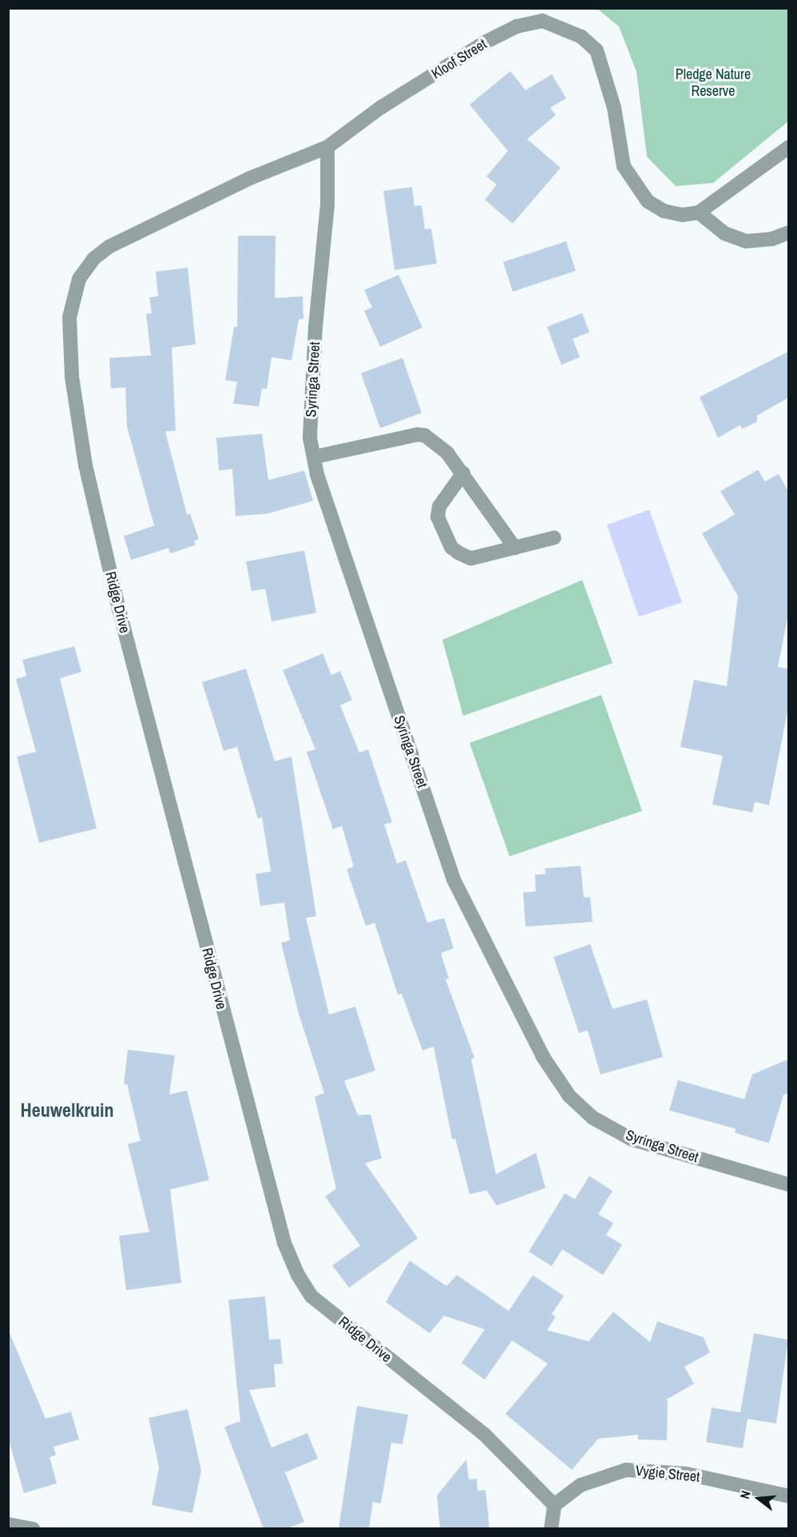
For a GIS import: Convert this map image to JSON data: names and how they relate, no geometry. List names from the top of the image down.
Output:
{
  "streets": {
    "street": [
      "Kloof Street",
      "Syringa Street",
      "Ridge Drive",
      "Vygie Street"
    ]
  },
  "crossings": [
    ["Kloof Street", "Syringa Street"],
    ["Kloof Street", "Ridge Drive"],
    ["Ridge Drive", "Vygie Street"]
  ],
  "districts": ["Heuwelkruin"],
  "parks": ["Pledge Nature Reserve"],
  "north": "left"
}
